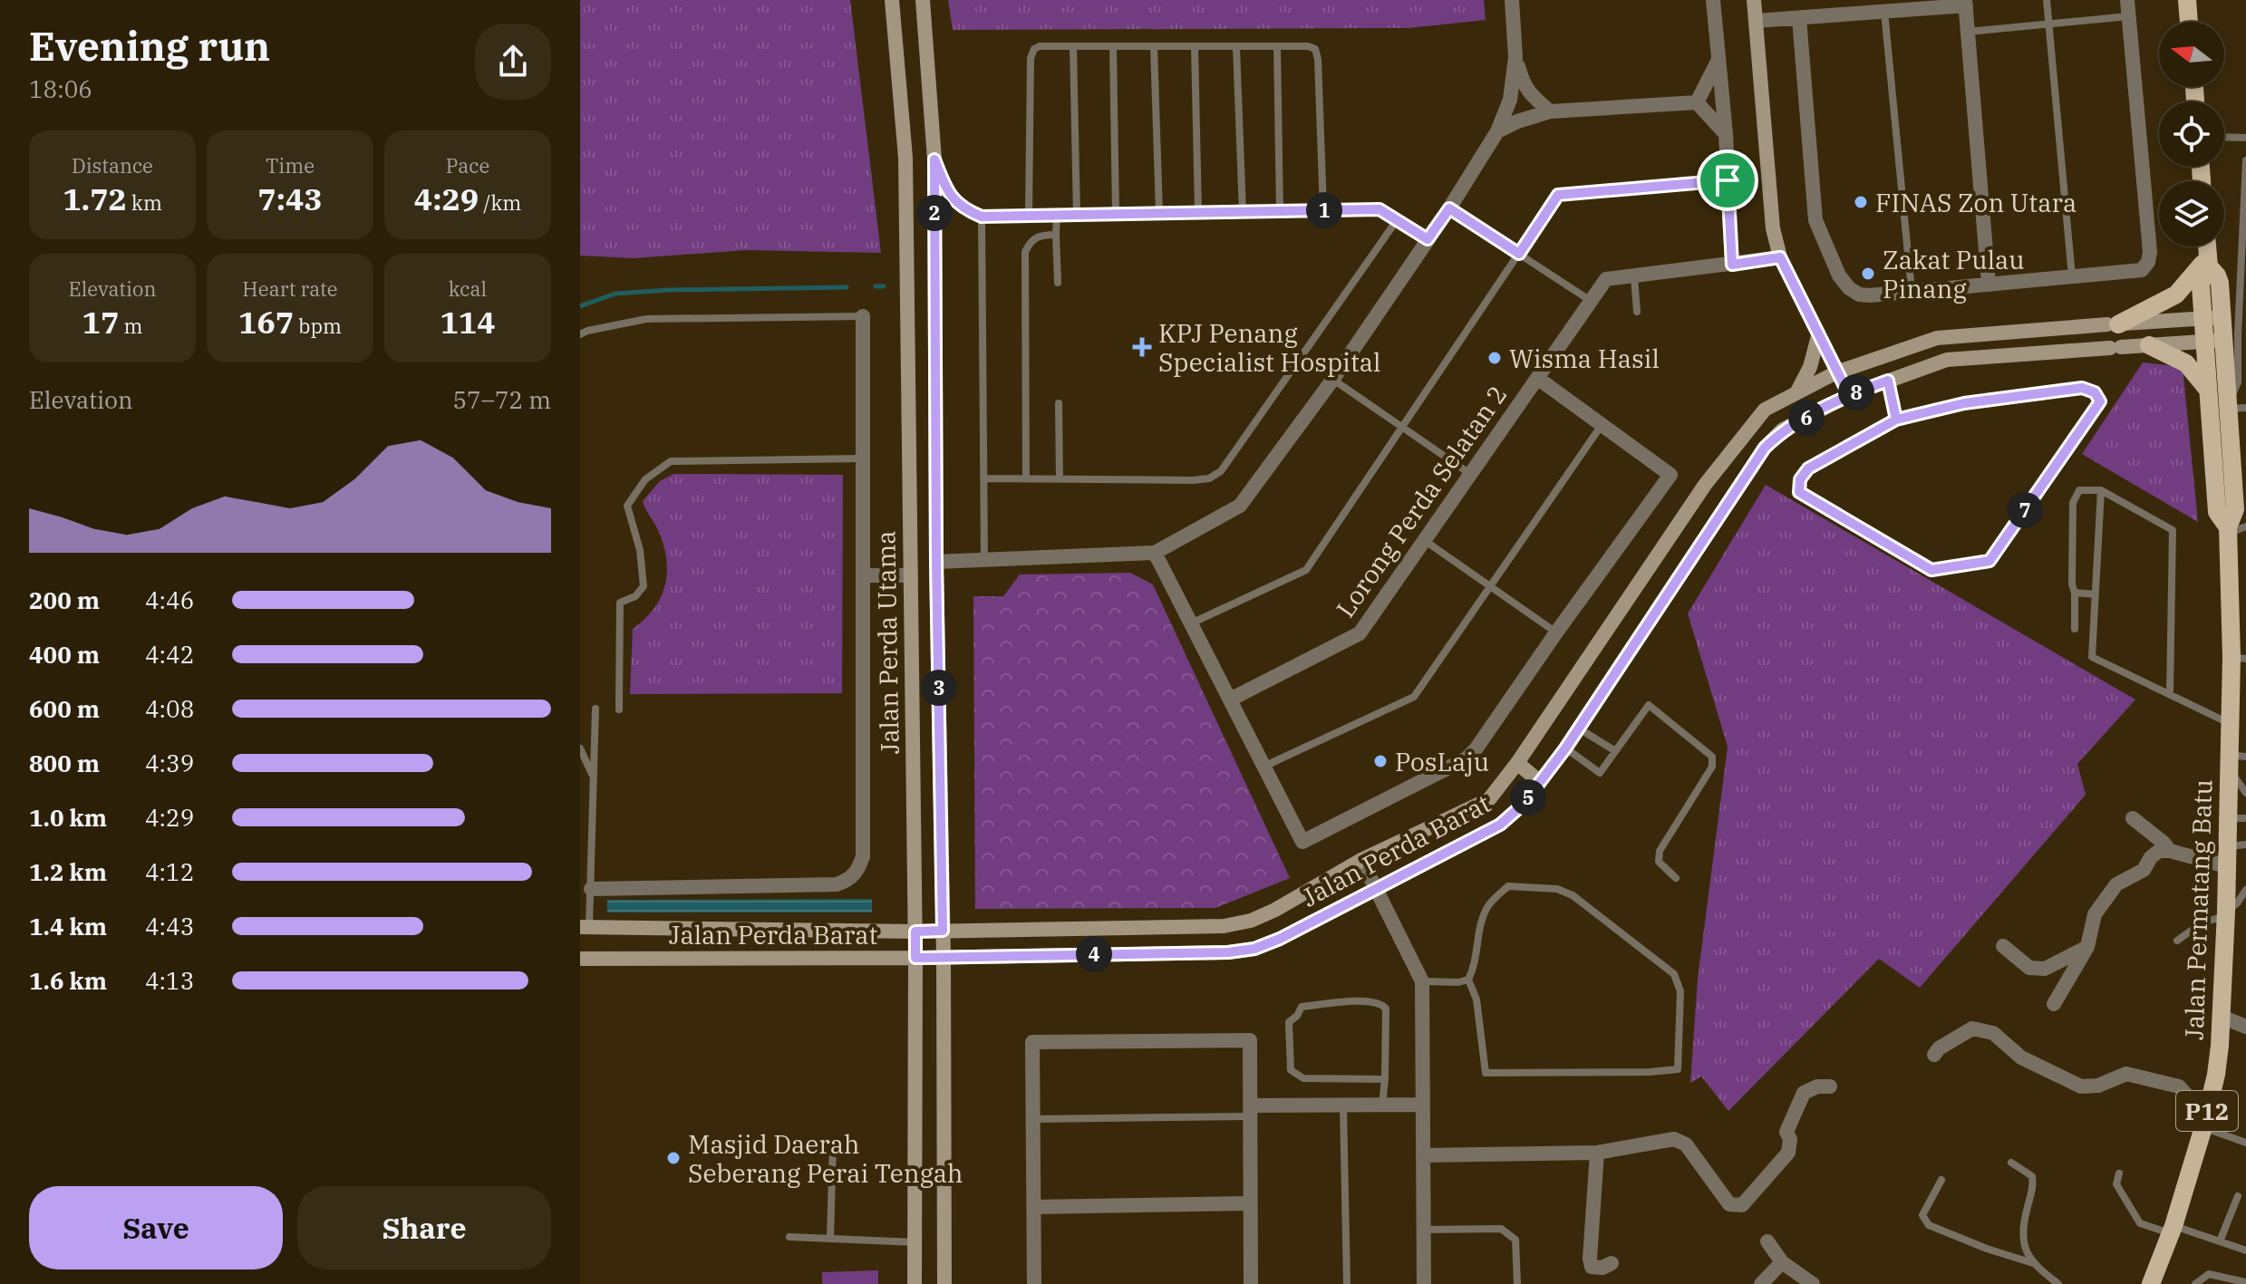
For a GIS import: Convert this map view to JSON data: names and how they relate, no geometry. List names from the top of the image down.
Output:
{
  "streets": {
    "main road": ["Jalan Permatang Batu", "P12"],
    "street": ["Lorong Perda Selatan 2", "Jalan Perda Utama", "Jalan Perda Barat"]
  },
  "crossings": [
    ["Jalan Perda Utama", "Jalan Perda Barat"],
    ["Jalan Perda Barat", "Jalan Permatang Batu"]
  ],
  "places": {
    "other": [
      "FINAS Zon Utara",
      "Zakat Pulau Pinang",
      "Wisma Hasil",
      "PosLaju",
      "Masjid Daerah Seberang Perai Tengah"
    ],
    "health": ["KPJ Penang Specialist Hospital"]
  },
  "north": "left",
  "page": {
    "heading": ["Evening run", "18:06"],
    "stats": [
      ["Distance", "1.72 km"],
      ["Time", "7:43"],
      ["Pace", "4:29 /km"],
      ["Elevation", "17 m"],
      ["Heart rate", "167 bpm"],
      ["kcal", "114"]
    ],
    "pins": [
      "1",
      "2",
      "8",
      "6",
      "7",
      "3",
      "5",
      "4"
    ],
    "chart": ["Elevation", "57–72 m"],
    "list": [
      {
        "name": "200 m",
        "note": "4:46"
      },
      {
        "name": "400 m",
        "note": "4:42"
      },
      {
        "name": "600 m",
        "note": "4:08"
      },
      {
        "name": "800 m",
        "note": "4:39"
      },
      {
        "name": "1.0 km",
        "note": "4:29"
      },
      {
        "name": "1.2 km",
        "note": "4:12"
      },
      {
        "name": "1.4 km",
        "note": "4:43"
      },
      {
        "name": "1.6 km",
        "note": "4:13"
      }
    ],
    "buttons": ["Save", "Share"]
  }
}
